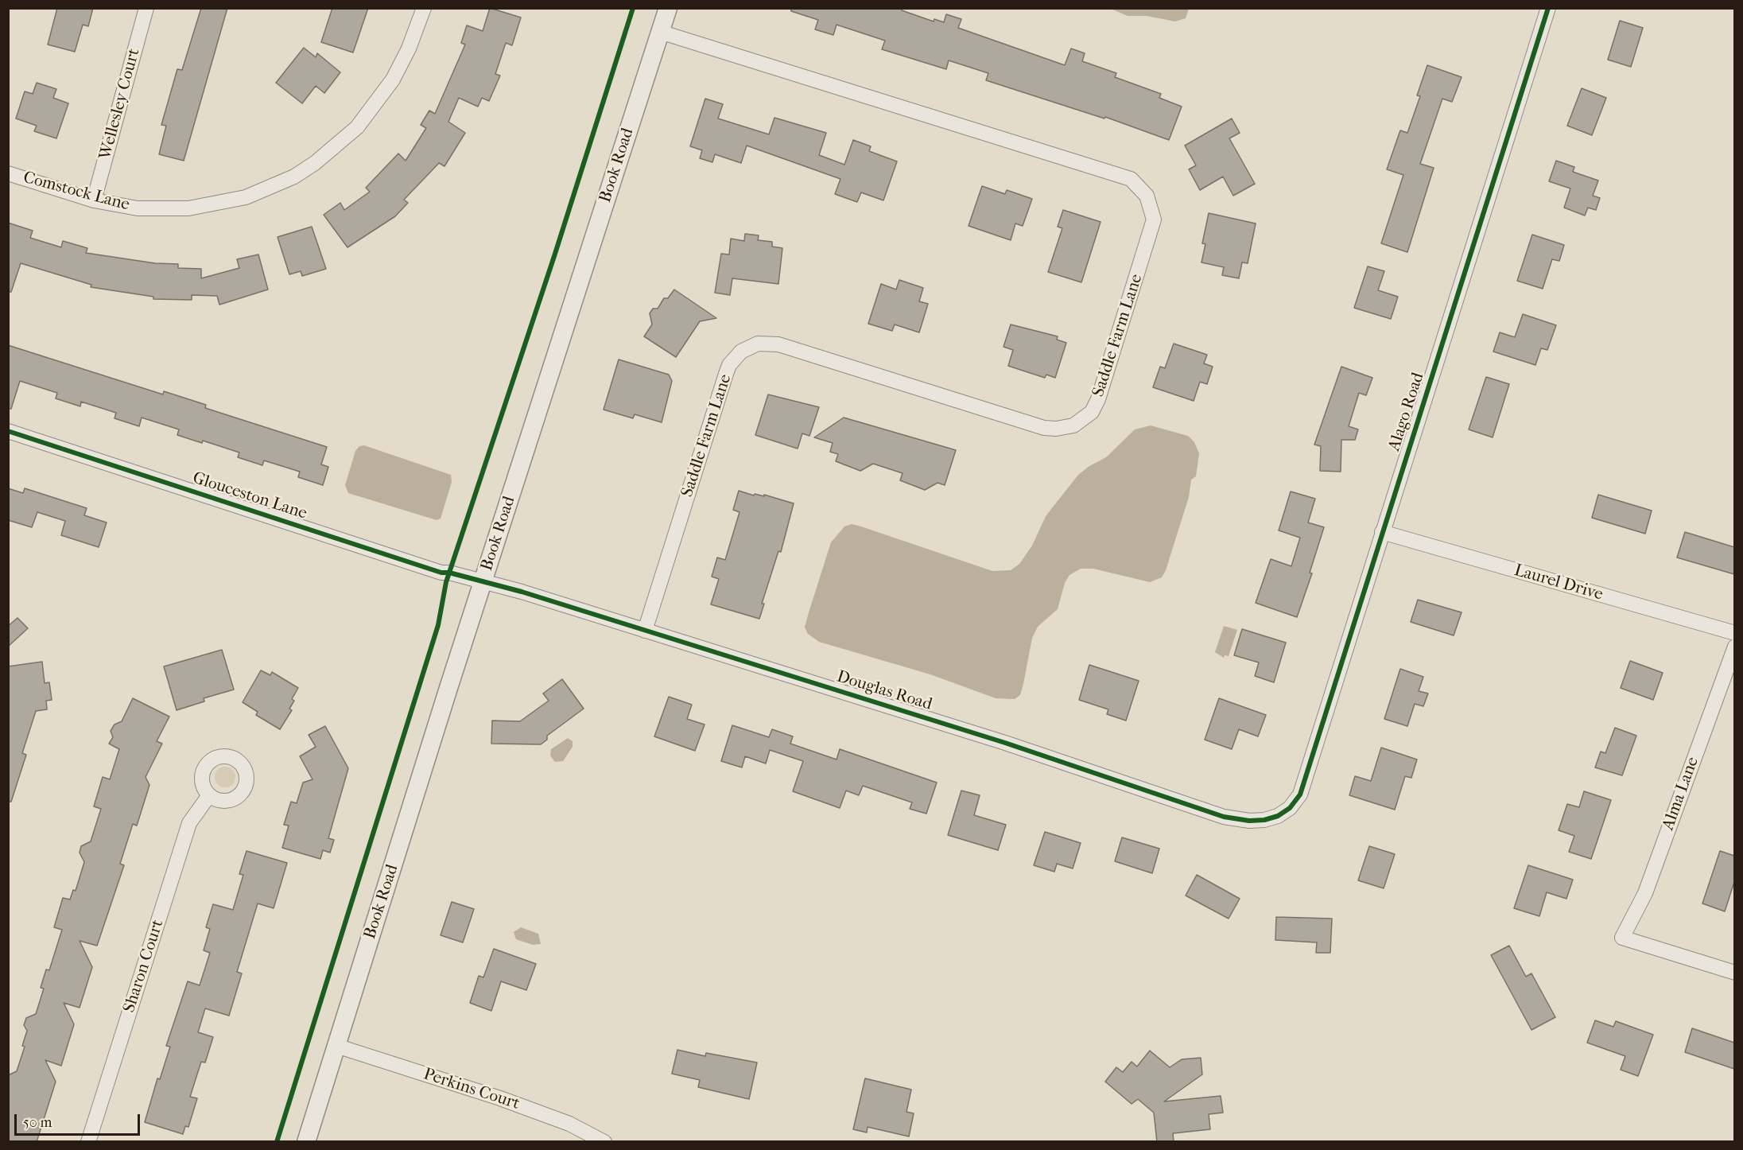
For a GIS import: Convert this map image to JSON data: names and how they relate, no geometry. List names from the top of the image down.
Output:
{
  "streets": {
    "street": [
      "Wellesley Court",
      "Book Road",
      "Comstock Lane",
      "Saddle Farm Lane",
      "Alago Road",
      "Glouceston Lane",
      "Laurel Drive",
      "Douglas Road",
      "Alma Lane",
      "Sharon Court",
      "Perkins Court"
    ]
  },
  "crossings": [
    ["Wellesley Court", "Comstock Lane"],
    ["Book Road", "Saddle Farm Lane"],
    ["Book Road", "Glouceston Lane"],
    ["Book Road", "Douglas Road"],
    ["Book Road", "Perkins Court"],
    ["Saddle Farm Lane", "Douglas Road"],
    ["Alago Road", "Laurel Drive"],
    ["Alago Road", "Douglas Road"],
    ["Glouceston Lane", "Douglas Road"]
  ],
  "scale_bar": "50 m"
}
